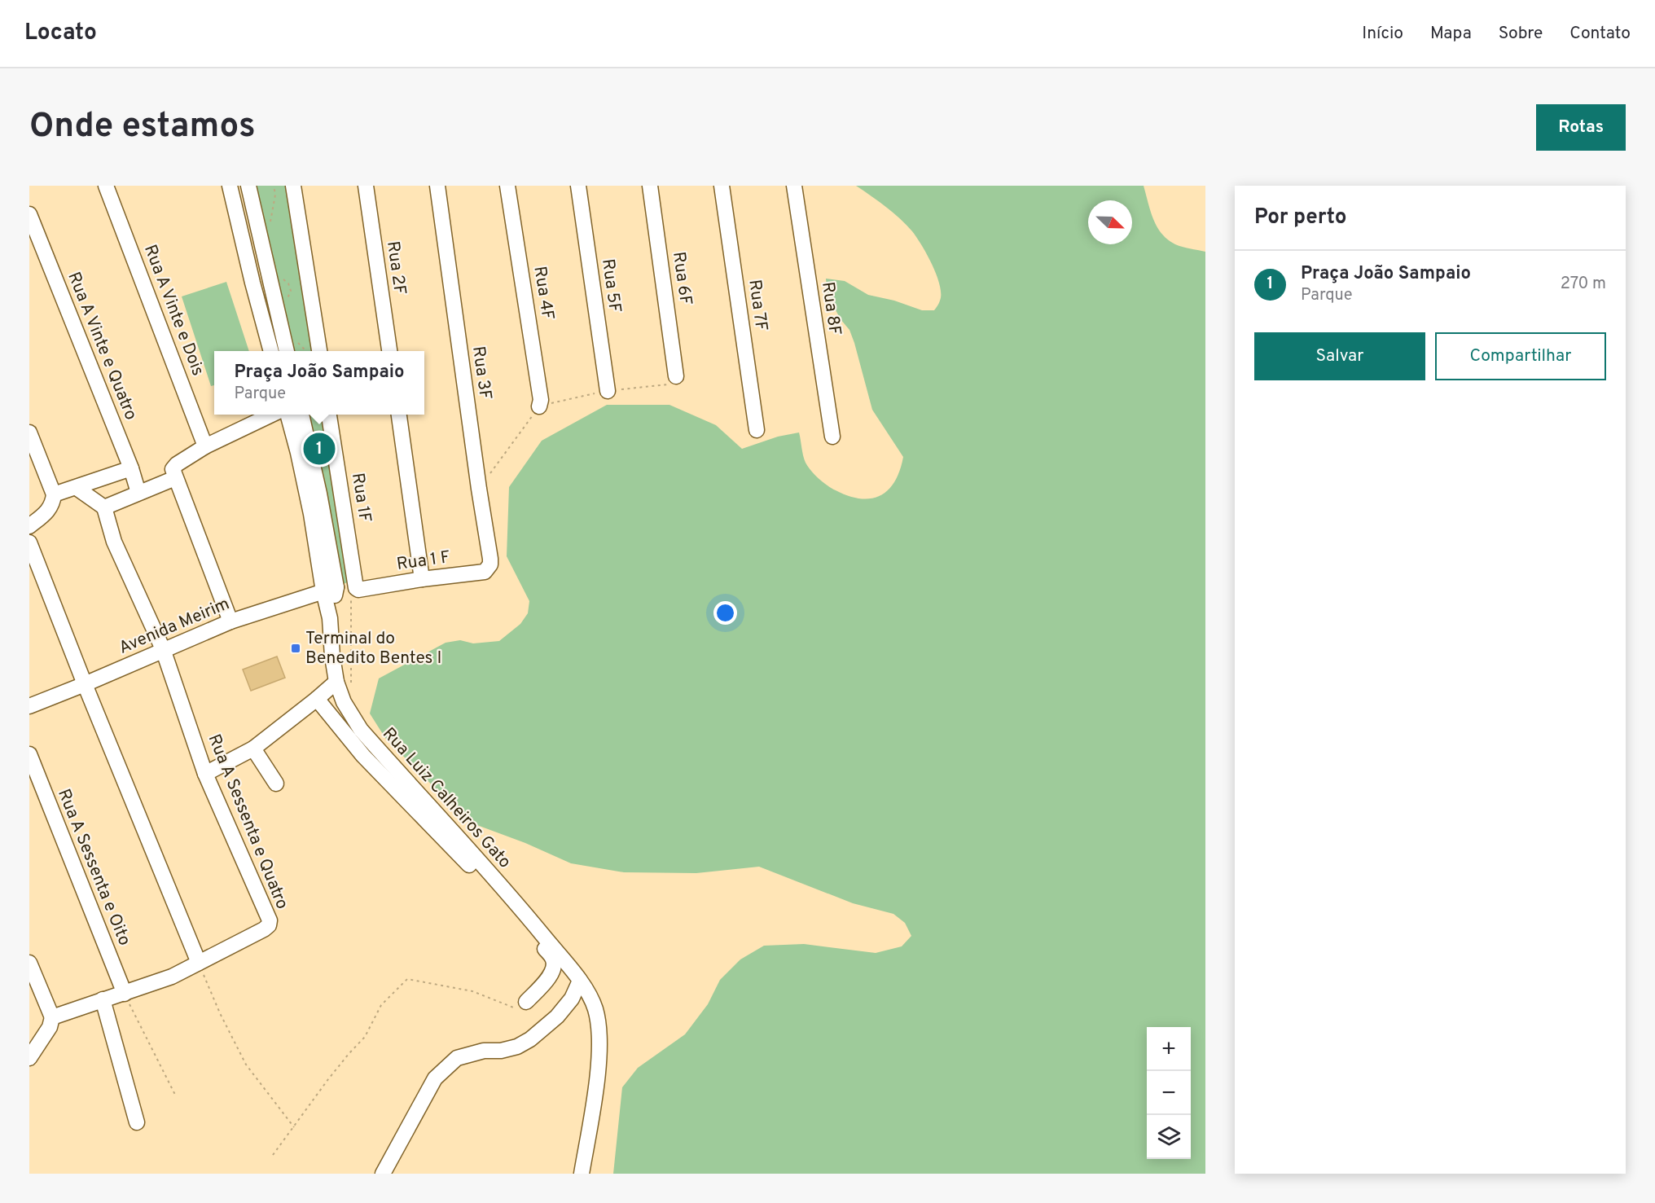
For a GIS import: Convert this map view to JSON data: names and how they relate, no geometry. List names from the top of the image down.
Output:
{
  "streets": {
    "street": [
      "Rua 2F",
      "Rua 6F",
      "Rua 5F",
      "Rua 4F",
      "Rua 7F",
      "Rua 8F",
      "Rua A Vinte e Dois",
      "Rua A Vinte e Quatro",
      "Rua 3F",
      "Rua 1F",
      "Rua 1 F",
      "Avenida Meirim",
      "Rua Luiz Calheiros Gato",
      "Rua A Sessenta e Quatro",
      "Rua A Sessenta e Oito"
    ]
  },
  "crossings": [
    ["Rua 3F", "Rua 1 F"],
    ["Rua 1F", "Rua 1 F"],
    ["Avenida Meirim", "Rua Luiz Calheiros Gato"],
    ["Avenida Meirim", "Rua A Sessenta e Quatro"]
  ],
  "places": {
    "transit": ["Terminal do Benedito Bentes I"]
  },
  "north": "bottom right",
  "page": {
    "header": "Locato",
    "nav": [
      "Início",
      "Mapa",
      "Sobre",
      "Contato"
    ],
    "buttons": [
      "Rotas",
      ["Salvar", "Compartilhar"]
    ],
    "title": "Onde estamos",
    "heading": "Por perto",
    "list": [
      {
        "mark": "1",
        "name": "Praça João Sampaio",
        "note": "Parque",
        "value": "270 m"
      }
    ],
    "popup": ["Praça João Sampaio", "Parque"],
    "pins": "1",
    "map_buttons": ["+", "−"]
  }
}
